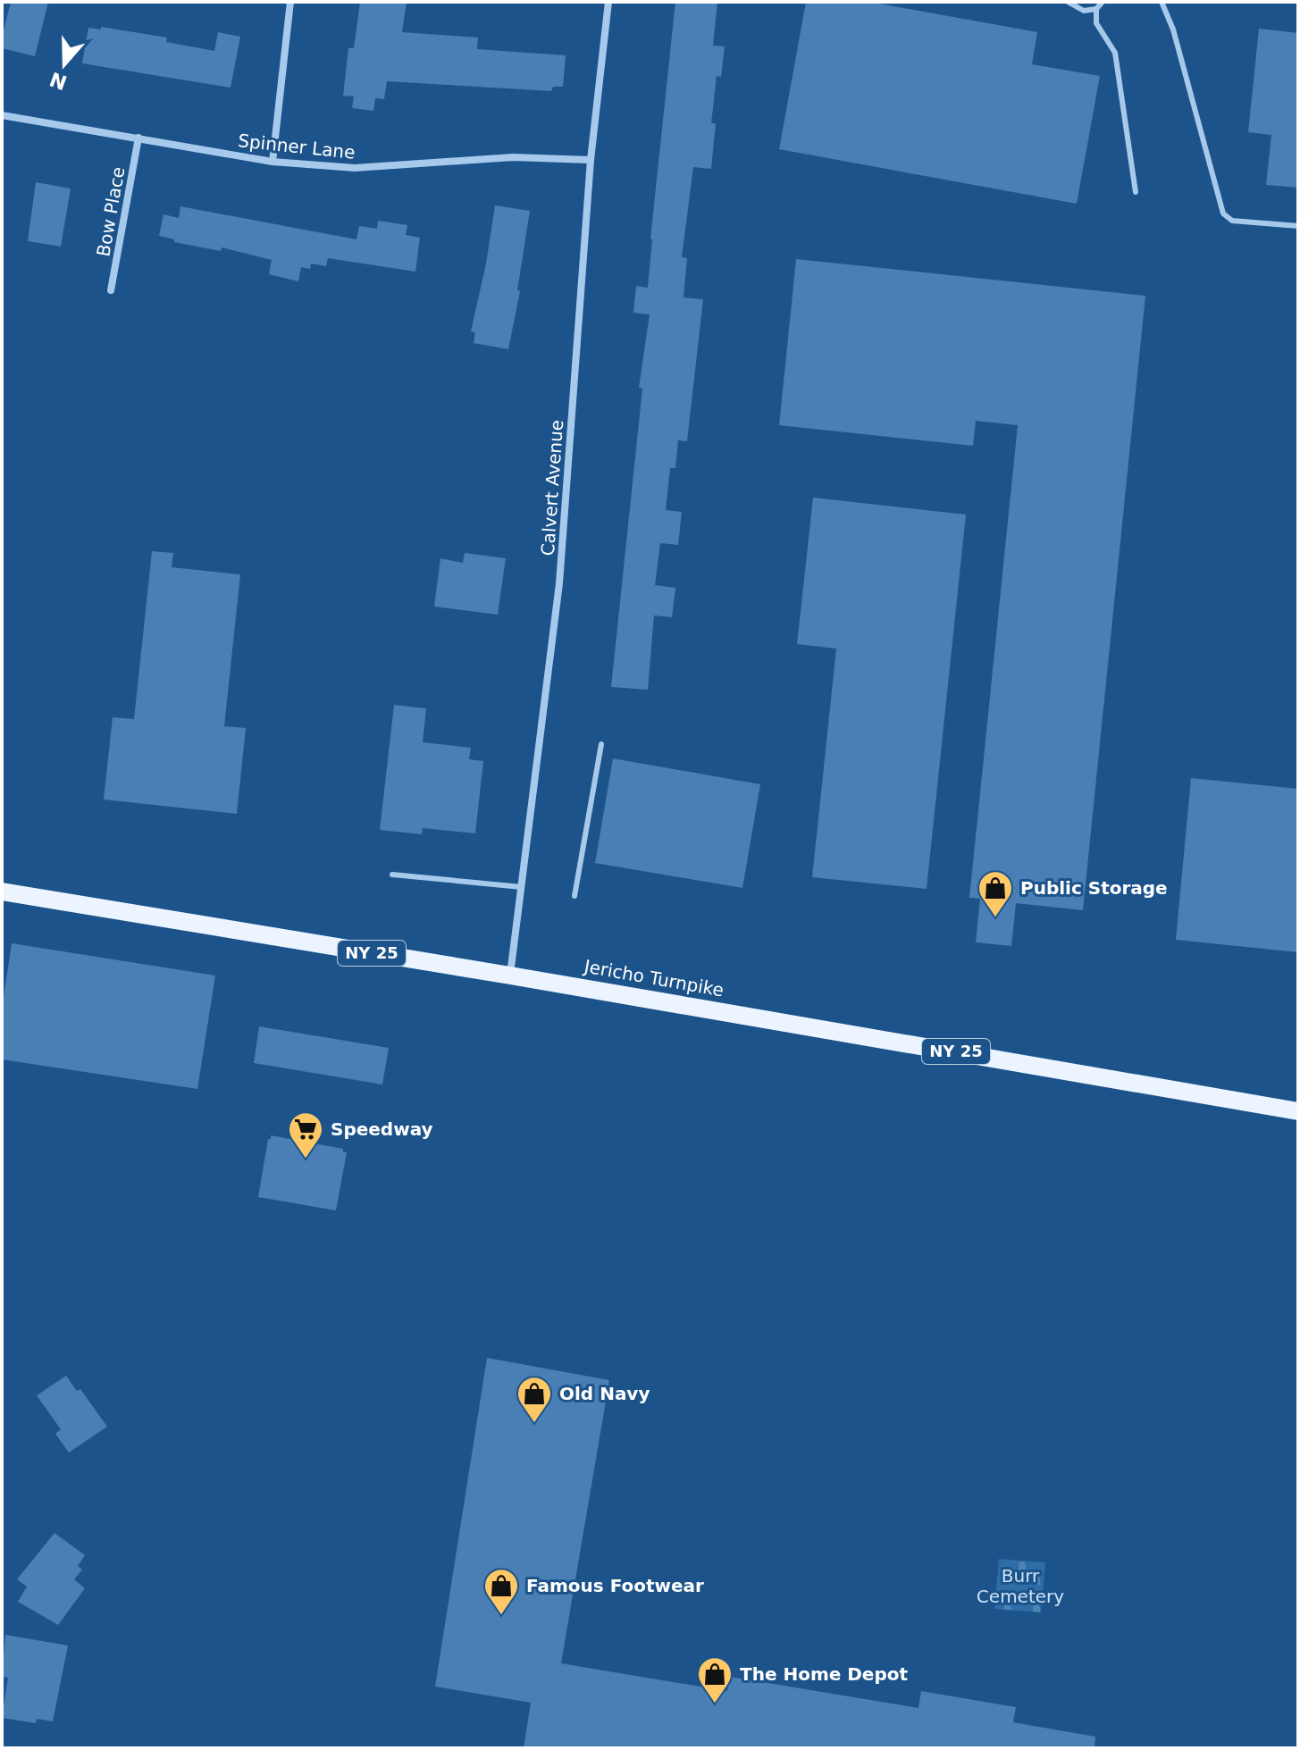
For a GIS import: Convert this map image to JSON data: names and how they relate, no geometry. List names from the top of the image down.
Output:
{
  "streets": {
    "main road": ["NY 25", "Jericho Turnpike"],
    "street": ["Spinner Lane", "Bow Place", "Calvert Avenue"]
  },
  "crossings": [
    ["Spinner Lane", "Bow Place"],
    ["Spinner Lane", "Calvert Avenue"],
    ["Calvert Avenue", "Jericho Turnpike"]
  ],
  "parks": ["Burr Cemetery"],
  "places": {
    "shop": [
      "Public Storage",
      "Old Navy",
      "Famous Footwear",
      "The Home Depot"
    ],
    "supermarket": ["Speedway"]
  },
  "north": "bottom"
}
